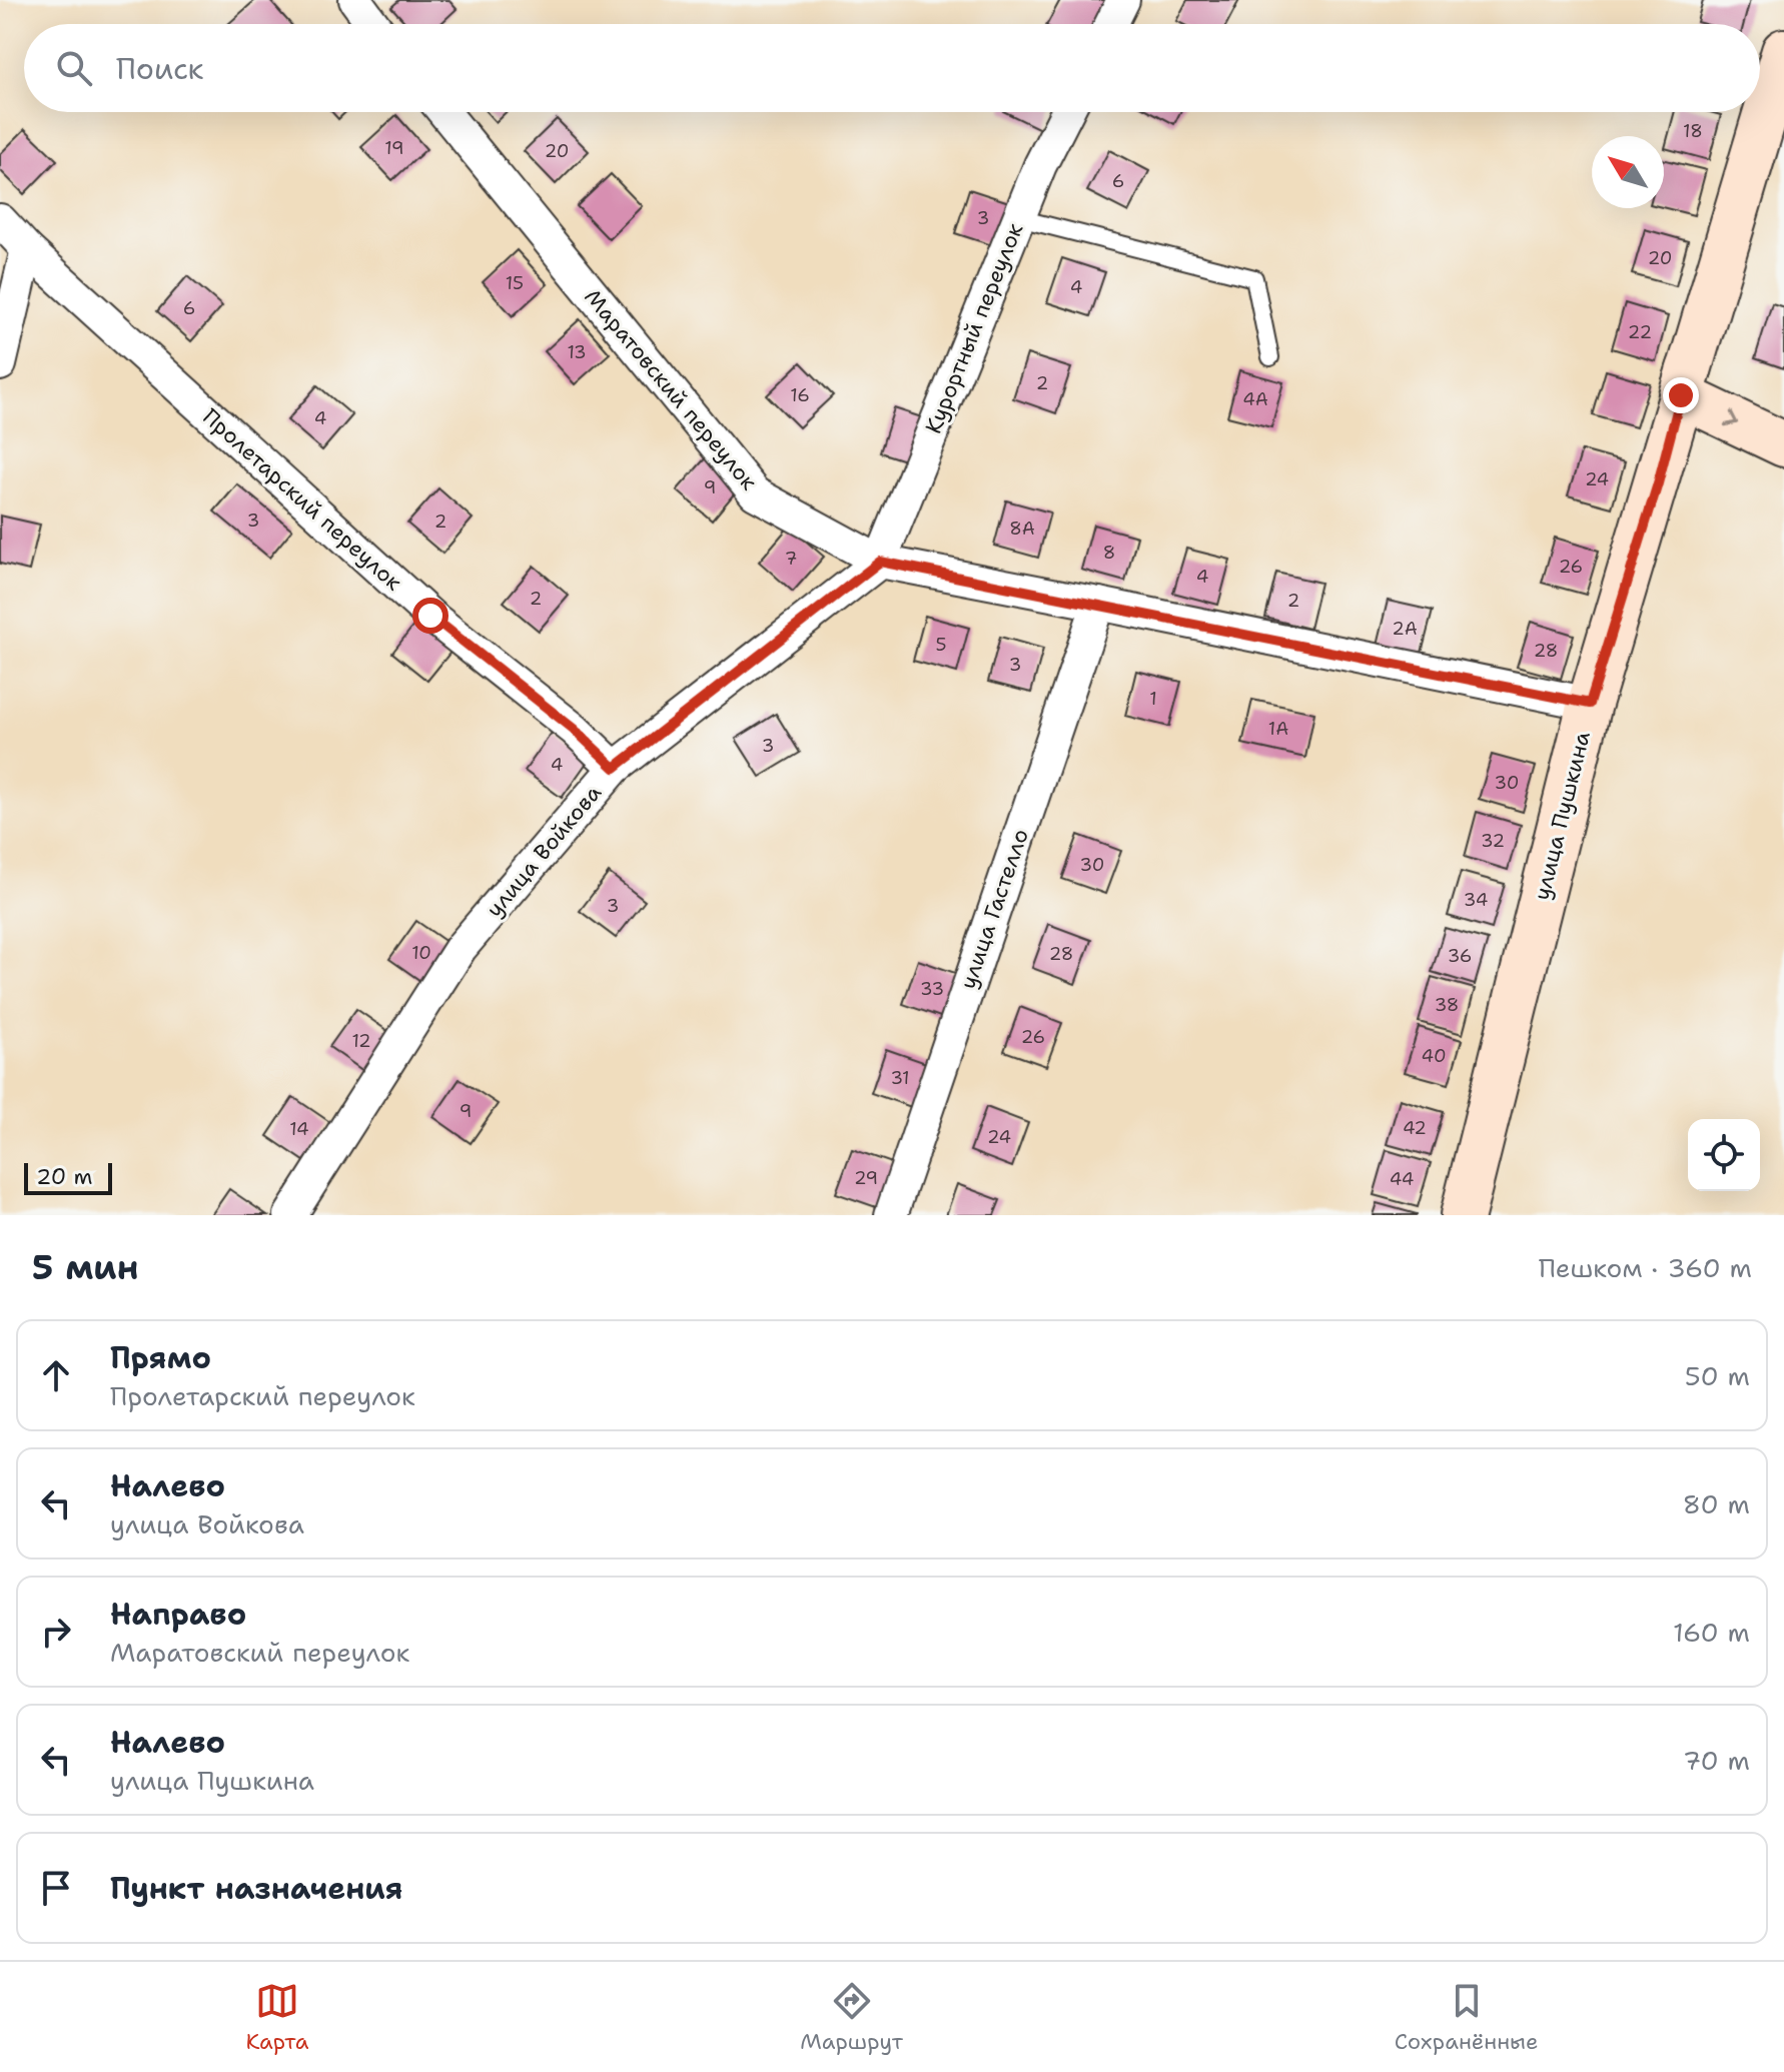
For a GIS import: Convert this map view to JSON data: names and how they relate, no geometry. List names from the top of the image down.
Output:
{
  "streets": {
    "street": [
      "Курортный переулок",
      "Маратовский переулок",
      "Пролетарский переулок",
      "улица Пушкина",
      "улица Войкова",
      "улица Гастелло"
    ]
  },
  "crossings": [
    ["Курортный переулок", "Маратовский переулок"],
    ["Курортный переулок", "улица Войкова"],
    ["Маратовский переулок", "улица Пушкина"],
    ["Маратовский переулок", "улица Войкова"],
    ["Маратовский переулок", "улица Гастелло"],
    ["Пролетарский переулок", "улица Войкова"]
  ],
  "house_numbers": [
    "18",
    "19",
    "20",
    "6",
    "3",
    "20",
    "15",
    "4",
    "6",
    "22",
    "13",
    "2",
    "16",
    "4А",
    "4",
    "24",
    "9",
    "3",
    "2",
    "8А",
    "8",
    "7",
    "26",
    "4",
    "2",
    "2",
    "2А",
    "5",
    "28",
    "3",
    "1",
    "1А",
    "3",
    "4",
    "30",
    "32",
    "30",
    "34",
    "3",
    "10",
    "28",
    "36",
    "33",
    "38",
    "26",
    "12",
    "40",
    "31",
    "9",
    "42",
    "14",
    "24",
    "29",
    "44"
  ],
  "scale_bar": "20 m",
  "north": "top left",
  "page": {
    "search": "Поиск",
    "scale": "20 m",
    "heading": ["5 мин", "Пешком · 360 m"],
    "list": [
      ["Прямо", "Пролетарский переулок", "50 m"],
      ["Налево", "улица Войкова", "80 m"],
      ["Направо", "Маратовский переулок", "160 m"],
      ["Налево", "улица Пушкина", "70 m"],
      "Пункт назначения"
    ],
    "nav": ["Карта", "Маршрут", "Сохранённые"]
  }
}
